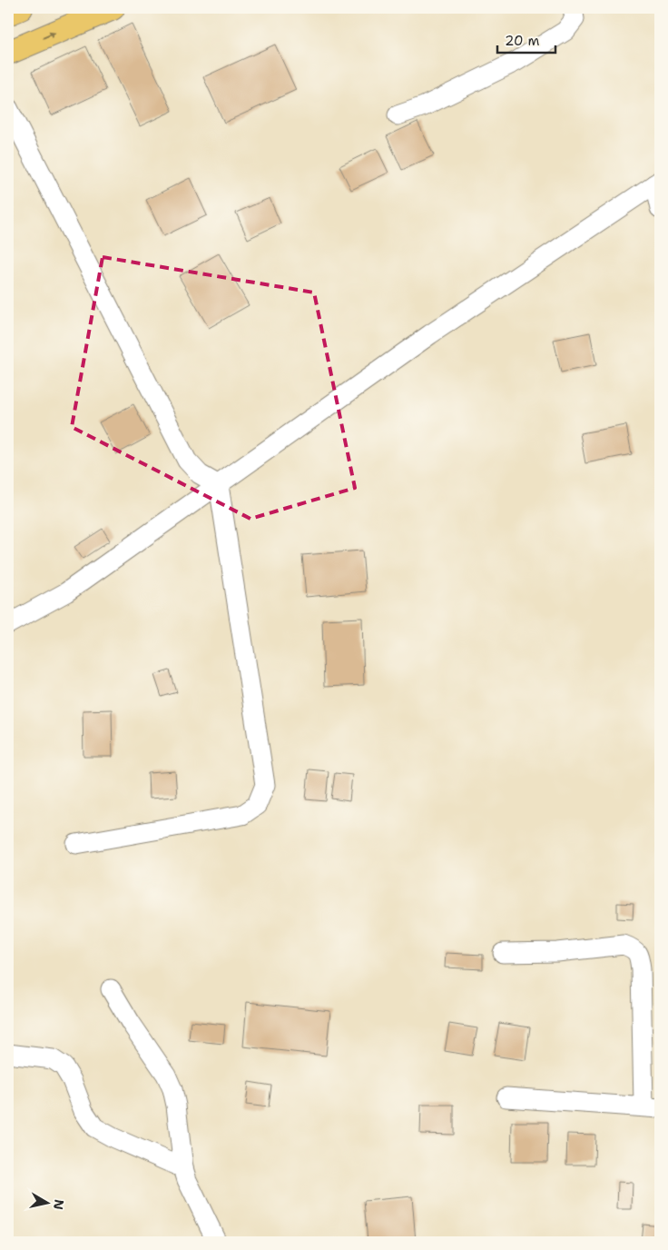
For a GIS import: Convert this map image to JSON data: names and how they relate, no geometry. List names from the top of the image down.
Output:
{
  "scale_bar": "20 m",
  "north": "right"
}
